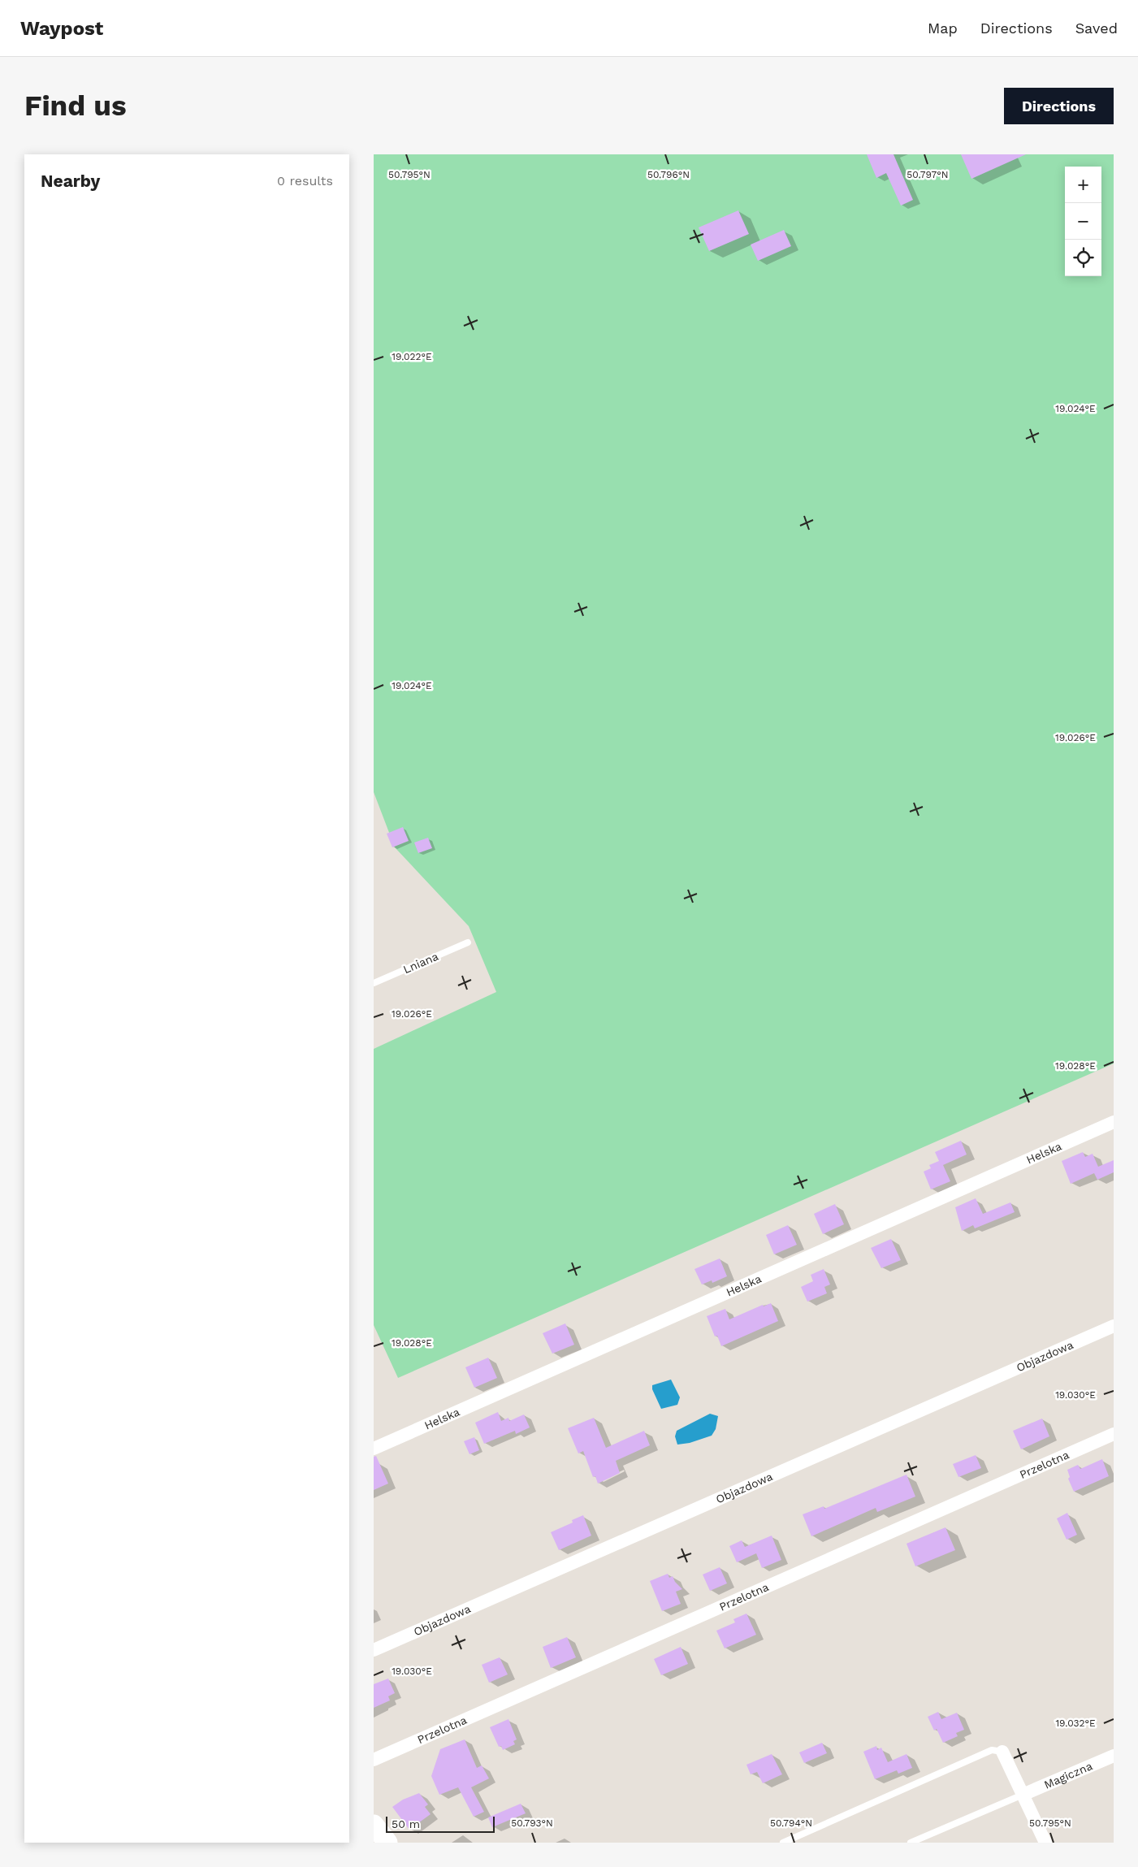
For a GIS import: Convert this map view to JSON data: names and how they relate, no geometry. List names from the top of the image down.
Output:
{
  "streets": {
    "street": [
      "Helska",
      "Objazdowa",
      "Przelotna",
      "Magiczna"
    ],
    "lane": ["Lniana"]
  },
  "scale_bar": "50 m",
  "page": {
    "header": "Waypost",
    "nav": ["Map", "Directions", "Saved"],
    "buttons": "Directions",
    "title": "Find us",
    "heading": ["Nearby", "0 results"],
    "map_buttons": ["+", "−"],
    "scale": "50 m"
  },
  "coordinates": [
    "50.795°N",
    "50.796°N",
    "50.797°N",
    "19.022°E",
    "19.024°E",
    "19.026°E",
    "19.028°E",
    "19.030°E",
    "19.032°E",
    "50.793°N",
    "50.794°N"
  ]
}
